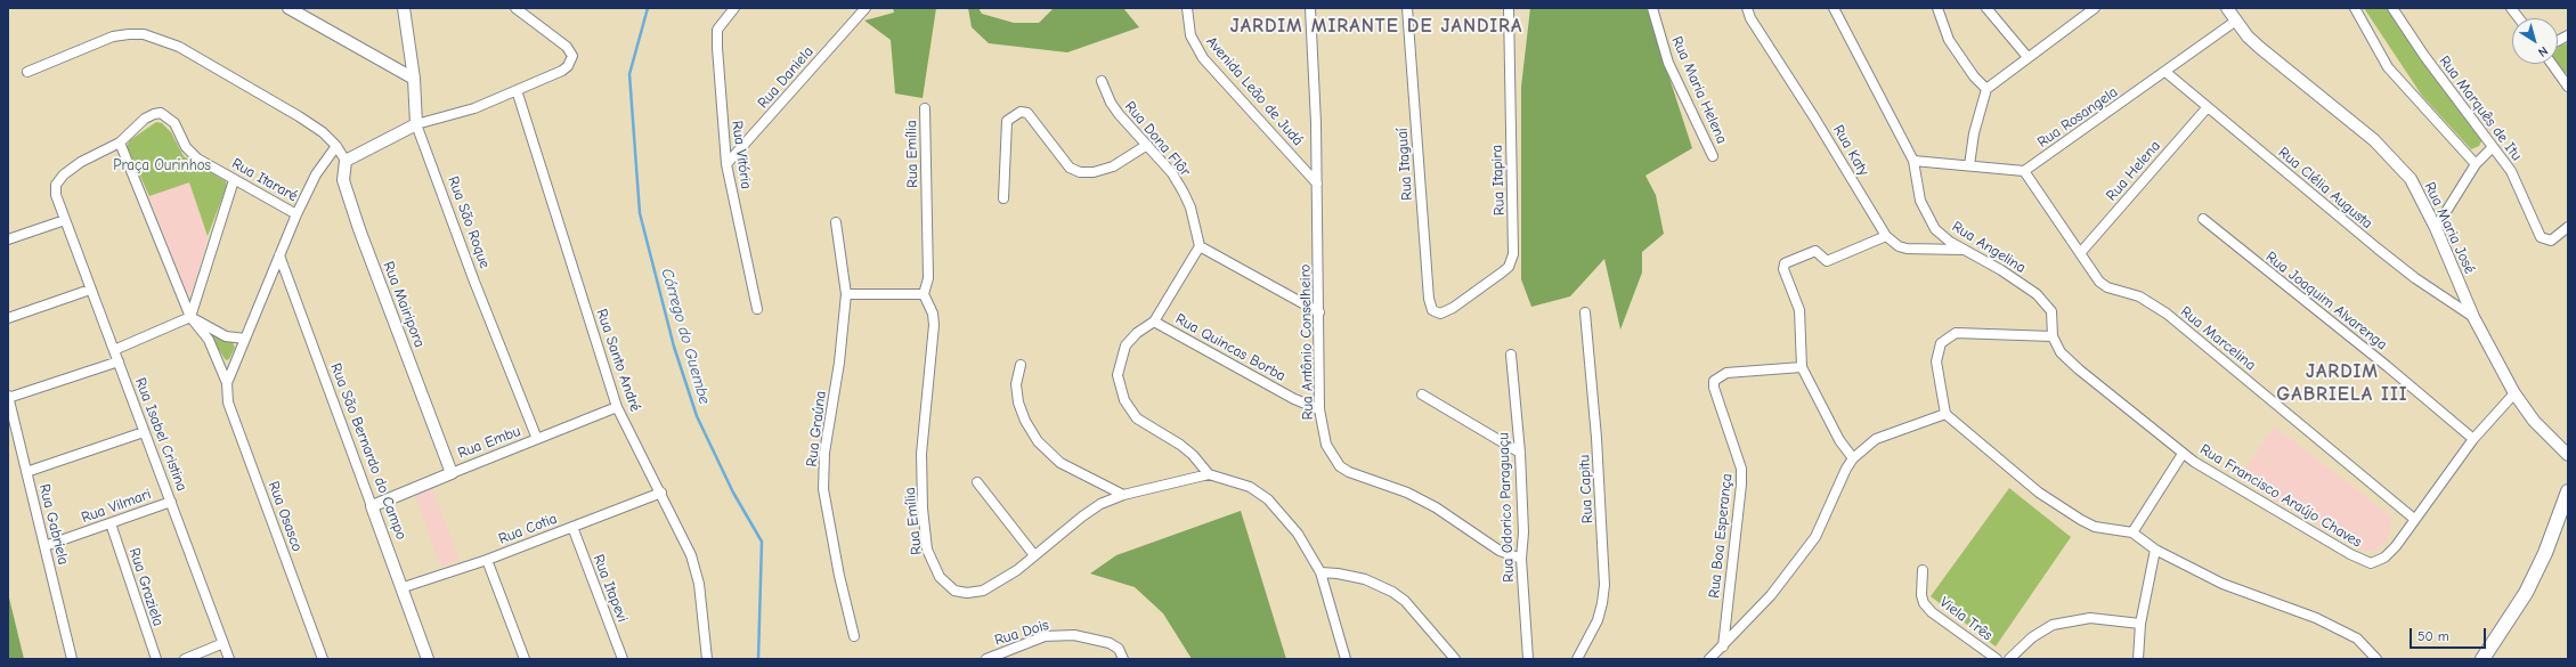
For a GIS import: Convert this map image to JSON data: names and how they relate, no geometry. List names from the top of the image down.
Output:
{
  "streets": {
    "street": [
      "Rua Daniela",
      "Rua Maria Helena",
      "Avenida Leão de Judá",
      "Rua Marquês de Itu",
      "Rua Rosangela",
      "Rua Dona Flôr",
      "Rua Katy",
      "Rua Emília",
      "Rua Vitória",
      "Rua Itaguaí",
      "Rua Helena",
      "Rua Itararé",
      "Rua Itapira",
      "Rua Clélia Augusta",
      "Rua São Roque",
      "Rua Maria José",
      "Rua Angelina",
      "Rua Joaquim Alvarenga",
      "Rua Mairipora",
      "Rua Marcelina",
      "Rua Antônio Conselheiro",
      "Rua Quincas Borba",
      "Rua Santo André",
      "Rua Graúna",
      "Rua Isabel Cristina",
      "Rua Embu",
      "Rua São Bernardo do Campo",
      "Rua Capitu",
      "Rua Francisco Araújo Chaves",
      "Rua Vilmari",
      "Rua Odorico Paraguaçu",
      "Rua Osasco",
      "Rua Gabriela",
      "Rua Cotia",
      "Rua Boa Esperança",
      "Rua Graziela",
      "Rua Itapevi",
      "Viela Três",
      "Rua Dois"
    ]
  },
  "crossings": [
    ["Rua Daniela", "Rua Vitória"],
    ["Avenida Leão de Judá", "Rua Antônio Conselheiro"],
    ["Rua Rosangela", "Rua Clélia Augusta"],
    ["Rua Rosangela", "Rua Maria José"],
    ["Rua Rosangela", "Rua Marcelina"],
    ["Rua Katy", "Rua Angelina"],
    ["Rua Itaguaí", "Rua Itapira"],
    ["Rua Helena", "Rua Clélia Augusta"],
    ["Rua Helena", "Rua Marcelina"],
    ["Rua Itararé", "Rua Isabel Cristina"],
    ["Rua Itararé", "Rua Osasco"],
    ["Rua Clélia Augusta", "Rua Maria José"],
    ["Rua São Roque", "Rua Embu"],
    ["Rua Maria José", "Rua Francisco Araújo Chaves"],
    ["Rua Angelina", "Rua Francisco Araújo Chaves"],
    ["Rua Joaquim Alvarenga", "Rua Francisco Araújo Chaves"],
    ["Rua Mairipora", "Rua Embu"],
    ["Rua Marcelina", "Rua Francisco Araújo Chaves"],
    ["Rua Antônio Conselheiro", "Rua Quincas Borba"],
    ["Rua Antônio Conselheiro", "Rua Odorico Paraguaçu"],
    ["Rua Santo André", "Rua Embu"],
    ["Rua Santo André", "Rua Cotia"],
    ["Rua Isabel Cristina", "Rua Vilmari"],
    ["Rua Isabel Cristina", "Rua Osasco"],
    ["Rua Embu", "Rua São Bernardo do Campo"],
    ["Rua São Bernardo do Campo", "Rua Osasco"],
    ["Rua São Bernardo do Campo", "Rua Cotia"],
    ["Rua Vilmari", "Rua Gabriela"],
    ["Rua Vilmari", "Rua Graziela"],
    ["Rua Cotia", "Rua Itapevi"]
  ],
  "districts": ["JARDIM MIRANTE DE JANDIRA", "JARDIM GABRIELA III"],
  "water": ["Córrego do Guembe"],
  "parks": ["Praça Ourinhos"],
  "scale_bar": "50 m",
  "north": "bottom right"
}
